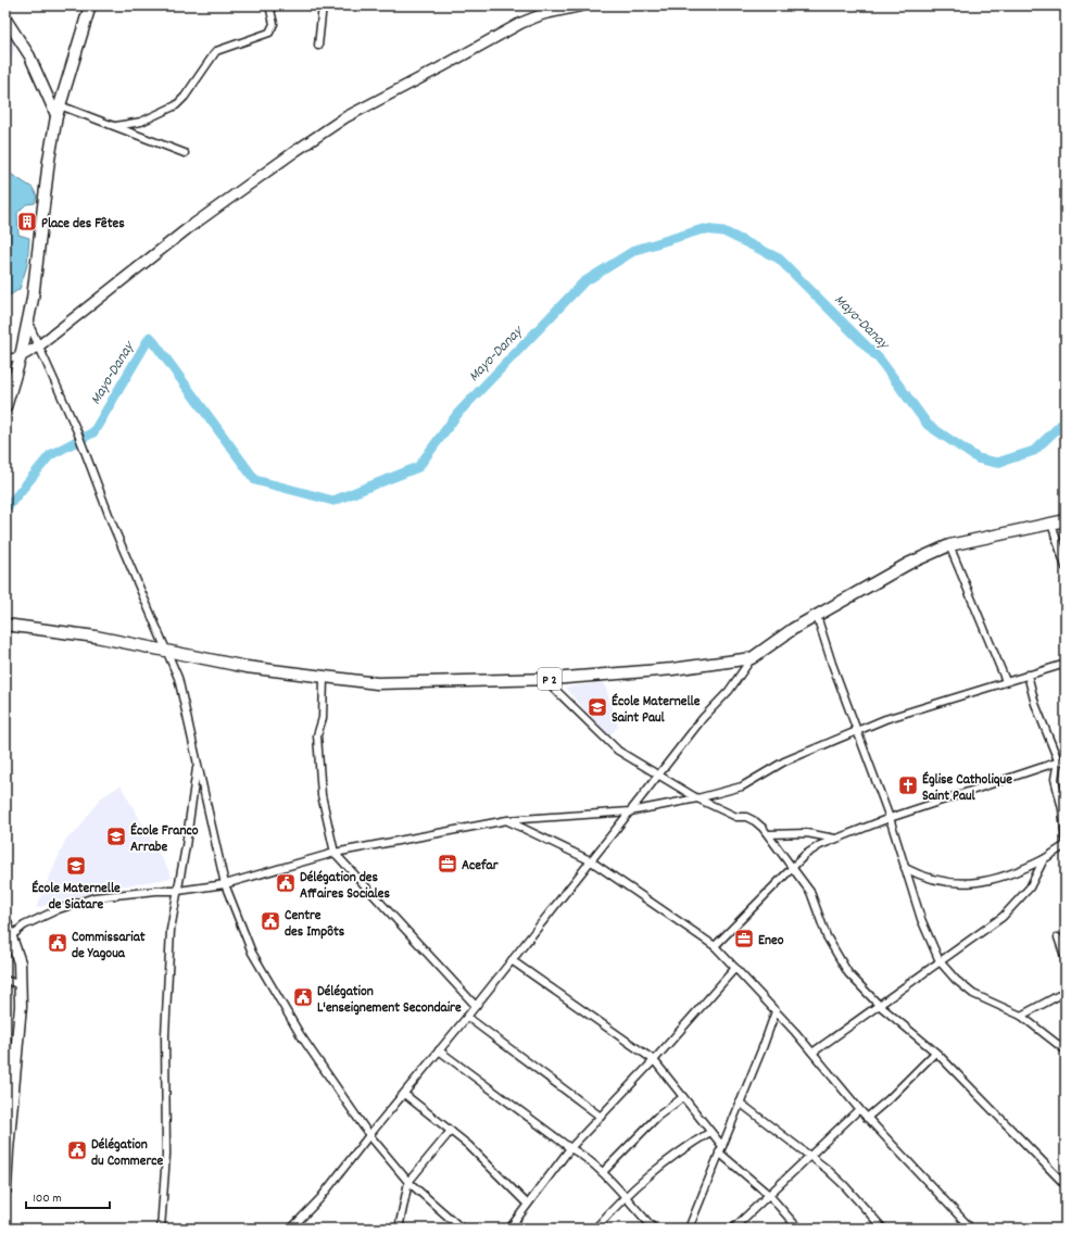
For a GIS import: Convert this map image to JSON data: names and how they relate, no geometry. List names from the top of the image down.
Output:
{
  "streets": {
    "main road": ["P 2"]
  },
  "water": ["Mayo-Danay"],
  "places": {
    "building": ["Place des Fêtes"],
    "school or university": ["École Maternelle Saint Paul", "École Franco Arrabe", "École Maternelle de Siatare"],
    "church": ["Église Catholique Saint Paul"],
    "office": ["Acefar", "Eneo"],
    "public building": [
      "Délégation des Affaires Sociales",
      "Centre des Impôts",
      "Commissariat de Yagoua",
      "Délégation L'enseignement Secondaire",
      "Délégation du Commerce"
    ]
  },
  "scale_bar": "100 m"
}
